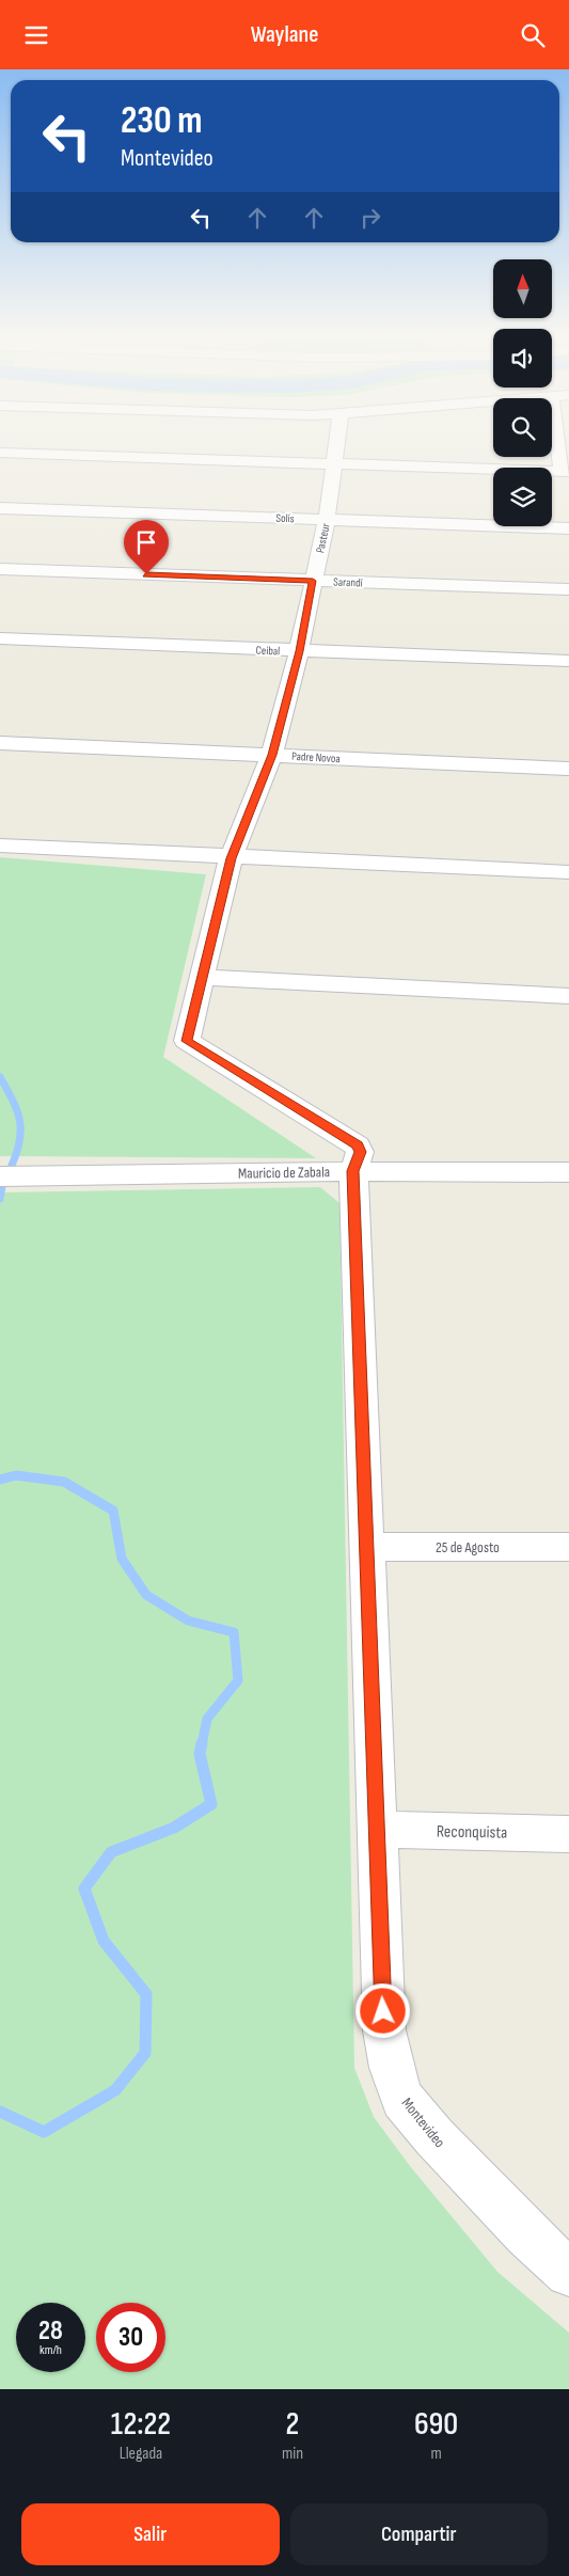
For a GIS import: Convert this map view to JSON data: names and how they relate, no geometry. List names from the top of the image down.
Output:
{
  "streets": {
    "street": [
      "Solís",
      "Pasteur",
      "Sarandí",
      "Ceibal",
      "Padre Novoa",
      "Mauricio de Zabala",
      "25 de Agosto",
      "Reconquista",
      "Montevideo"
    ]
  },
  "crossings": [
    ["Solís", "Pasteur"],
    ["Pasteur", "Sarandí"],
    ["Pasteur", "Ceibal"],
    ["Pasteur", "Padre Novoa"],
    ["Pasteur", "Montevideo"],
    ["Padre Novoa", "Montevideo"],
    ["Mauricio de Zabala", "Montevideo"],
    ["25 de Agosto", "Montevideo"],
    ["Reconquista", "Montevideo"]
  ],
  "north": "top",
  "page": {
    "header": "Waylane",
    "turn": ["230 m", "Montevideo"],
    "speed": "28 km/h",
    "limit": "30",
    "eta": [
      "12:22",
      "Llegada",
      "2",
      "min",
      "690",
      "m"
    ],
    "buttons": ["Salir", "Compartir"]
  }
}
